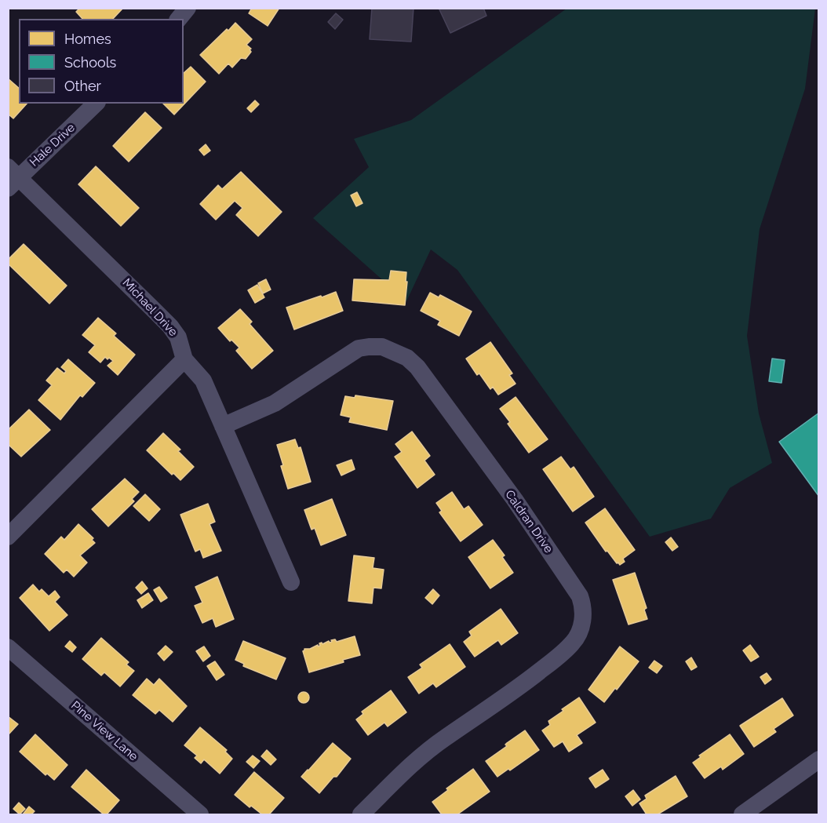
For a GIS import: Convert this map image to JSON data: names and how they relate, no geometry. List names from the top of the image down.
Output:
{
  "streets": {
    "street": [
      "Hale Drive",
      "Michael Drive",
      "Caldran Drive",
      "Pine View Lane"
    ]
  },
  "crossings": [
    ["Hale Drive", "Michael Drive"],
    ["Michael Drive", "Caldran Drive"]
  ],
  "legend": ["Homes", "Schools", "Other"]
}
